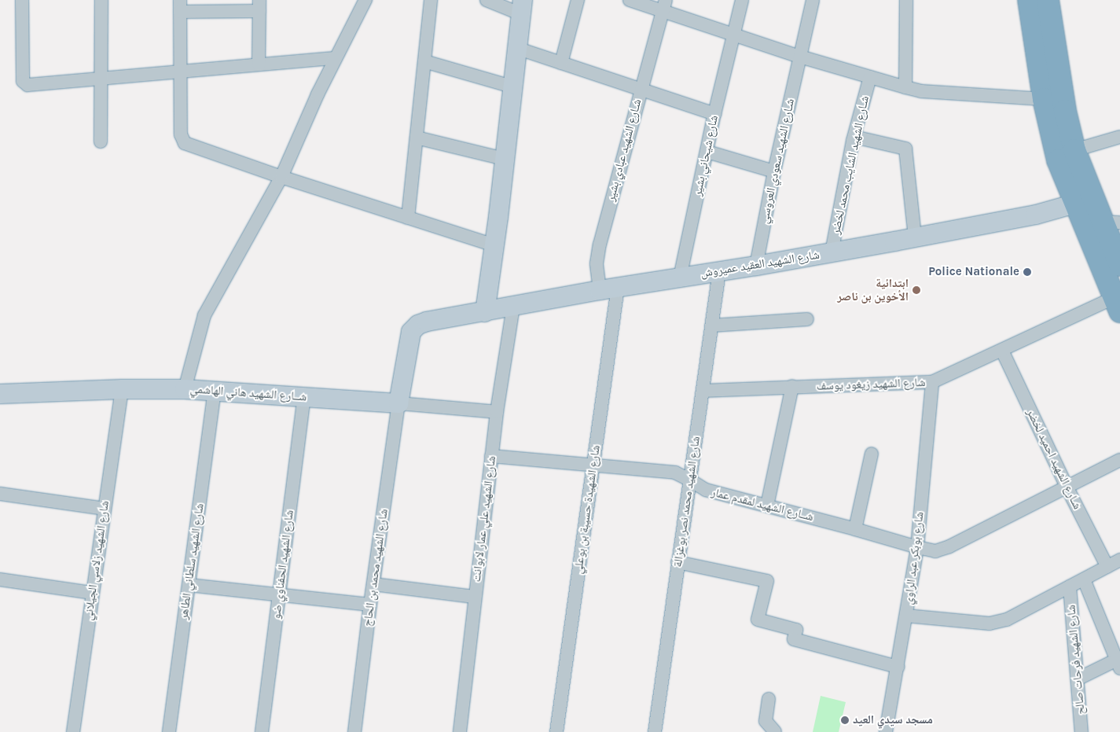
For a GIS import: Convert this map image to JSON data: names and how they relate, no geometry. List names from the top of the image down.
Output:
{
  "streets": {
    "street": [
      "شـارع الشهيد عبادي بشير",
      "شارع شيحاني بشير",
      "شـارع الشهيد سعودي العروسي",
      "شـارع الشهيد الشايب محمد لخضر",
      "شارع الشهيد العقيد عميروش",
      "شارع الشهيد زيغود يوسف",
      "شــارع الشهيد هاني الهاشمي",
      "شـارع الشهيد احميد لخضر",
      "شارع الشهيد محمد نصر بوغزالة",
      "شــارع الشهيد لمقدم عمار",
      "شارع الشهيدة حسيبة بن بوعلي",
      "شارع الشهيد علي عمار لابوانت",
      "شارع بوبكر عبد الراوي",
      "شارع الشهيد زلاسي الجيلاني",
      "شارع الشهيد سلطاني الطاهر",
      "شارع الشهيد الحفناوي ضو",
      "شارع الشهيد محمد بن الحاج",
      "شارع الشهيد فرحات صالح"
    ]
  },
  "crossings": [
    ["شـارع الشهيد عبادي بشير", "شارع الشهيد العقيد عميروش"],
    ["شارع شيحاني بشير", "شارع الشهيد العقيد عميروش"],
    ["شـارع الشهيد سعودي العروسي", "شارع الشهيد العقيد عميروش"],
    ["شـارع الشهيد الشايب محمد لخضر", "شارع الشهيد العقيد عميروش"],
    ["شارع الشهيد العقيد عميروش", "شــارع الشهيد هاني الهاشمي"],
    ["شارع الشهيد العقيد عميروش", "شارع الشهيد محمد نصر بوغزالة"],
    ["شارع الشهيد العقيد عميروش", "شارع الشهيدة حسيبة بن بوعلي"],
    ["شارع الشهيد العقيد عميروش", "شارع الشهيد علي عمار لابوانت"],
    ["شارع الشهيد العقيد عميروش", "شارع الشهيد محمد بن الحاج"],
    ["شارع الشهيد زيغود يوسف", "شـارع الشهيد احميد لخضر"],
    ["شارع الشهيد زيغود يوسف", "شارع الشهيد محمد نصر بوغزالة"],
    ["شارع الشهيد زيغود يوسف", "شارع بوبكر عبد الراوي"],
    ["شــارع الشهيد هاني الهاشمي", "شارع الشهيد علي عمار لابوانت"],
    ["شــارع الشهيد هاني الهاشمي", "شارع الشهيد زلاسي الجيلاني"],
    ["شــارع الشهيد هاني الهاشمي", "شارع الشهيد سلطاني الطاهر"],
    ["شــارع الشهيد هاني الهاشمي", "شارع الشهيد الحفناوي ضو"],
    ["شــارع الشهيد هاني الهاشمي", "شارع الشهيد محمد بن الحاج"],
    ["شـارع الشهيد احميد لخضر", "شــارع الشهيد لمقدم عمار"],
    ["شارع الشهيد محمد نصر بوغزالة", "شــارع الشهيد لمقدم عمار"],
    ["شــارع الشهيد لمقدم عمار", "شارع الشهيدة حسيبة بن بوعلي"],
    ["شــارع الشهيد لمقدم عمار", "شارع الشهيد علي عمار لابوانت"],
    ["شــارع الشهيد لمقدم عمار", "شارع بوبكر عبد الراوي"]
  ],
  "places": ["Police Nationale", "ابتدائية الأخوين بن ناصر", "مسجد سيدي العيد"]
}
